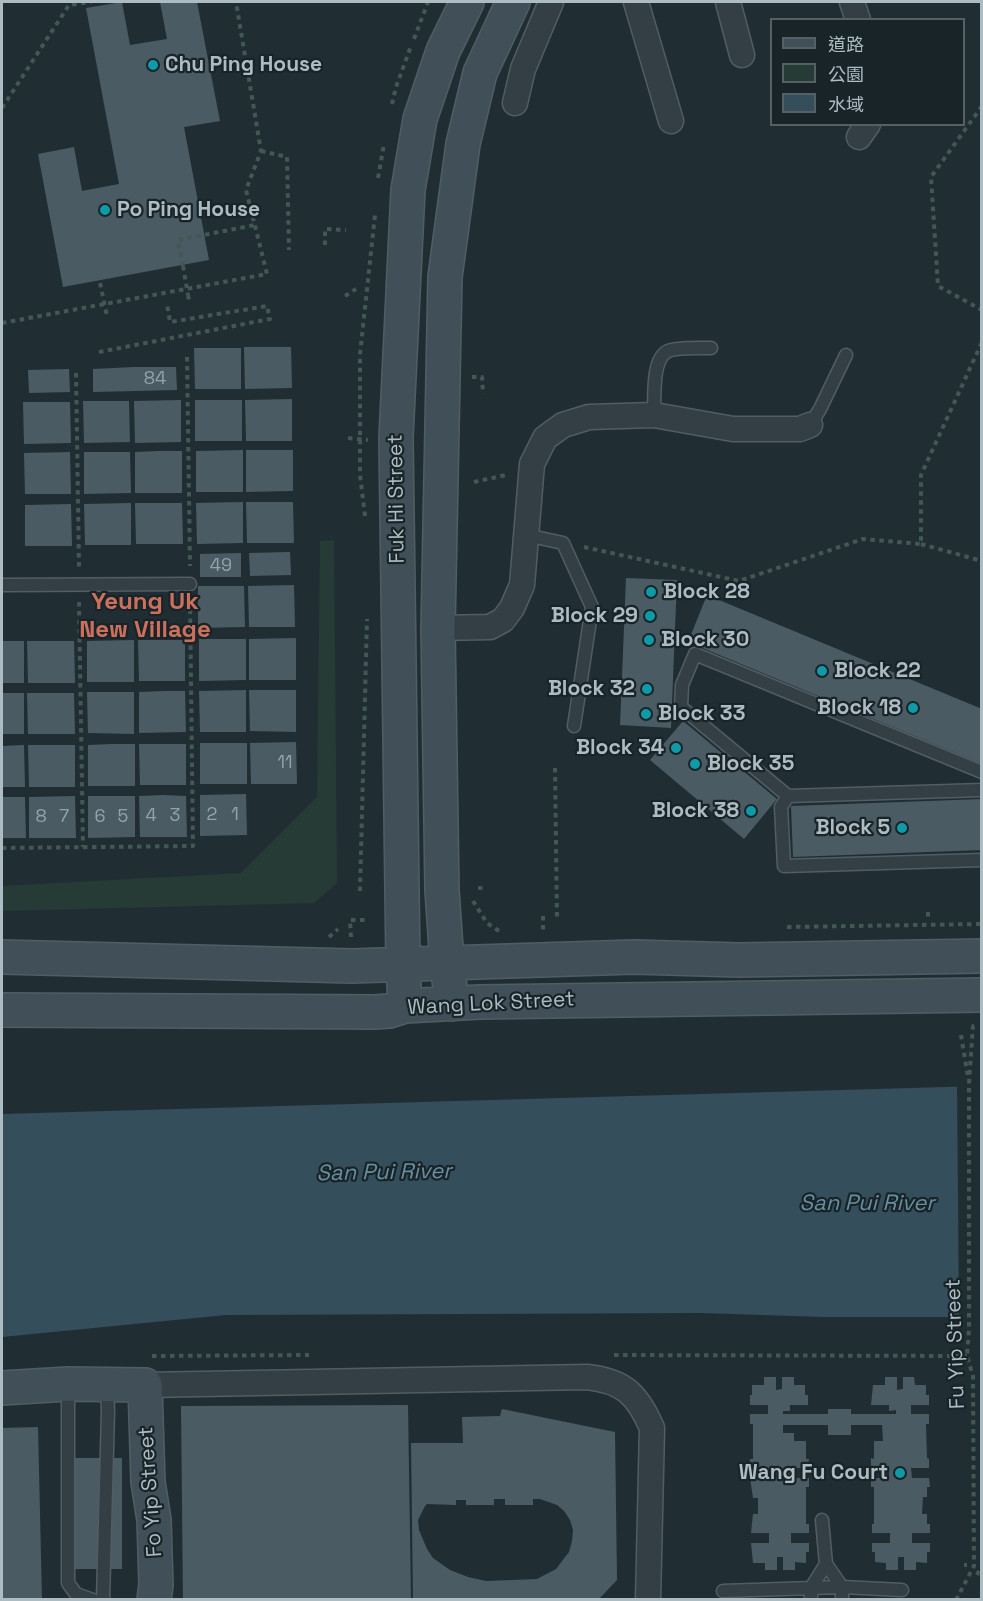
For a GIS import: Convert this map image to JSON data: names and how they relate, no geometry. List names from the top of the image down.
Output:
{
  "streets": {
    "main road": ["Fuk Hi Street", "Wang Lok Street", "Fo Yip Street"],
    "path": ["Fu Yip Street"]
  },
  "crossings": [
    ["Fuk Hi Street", "Wang Lok Street"]
  ],
  "districts": ["Yeung Uk New Village"],
  "water": ["San Pui River"],
  "places": [
    "Chu Ping House",
    "Po Ping House",
    "Block 28",
    "Block 29",
    "Block 30",
    "Block 22",
    "Block 32",
    "Block 18",
    "Block 33",
    "Block 34",
    "Block 35",
    "Block 38",
    "Block 5",
    "Wang Fu Court"
  ],
  "house_numbers": [
    "84",
    "49",
    "11",
    "2",
    "1",
    "4",
    "3",
    "8",
    "7",
    "6",
    "5"
  ],
  "legend": ["道路", "公園", "水域"]
}
